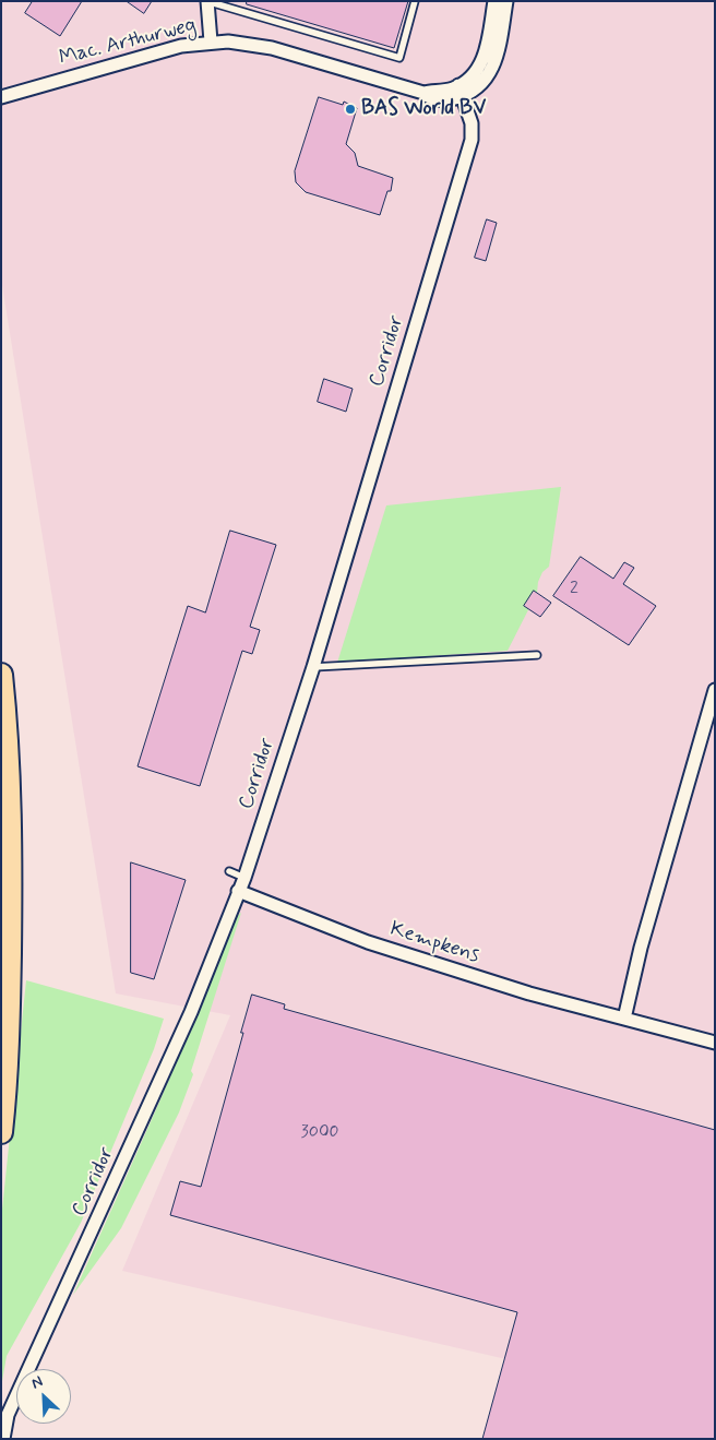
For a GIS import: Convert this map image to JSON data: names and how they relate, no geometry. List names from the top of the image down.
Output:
{
  "streets": {
    "street": ["Mac. Arthurweg", "Corridor", "Kempkens"]
  },
  "crossings": [
    ["Mac. Arthurweg", "Corridor"],
    ["Corridor", "Kempkens"]
  ],
  "places": ["BAS World BV"],
  "house_numbers": ["2", "3000"],
  "north": "top left"
}
